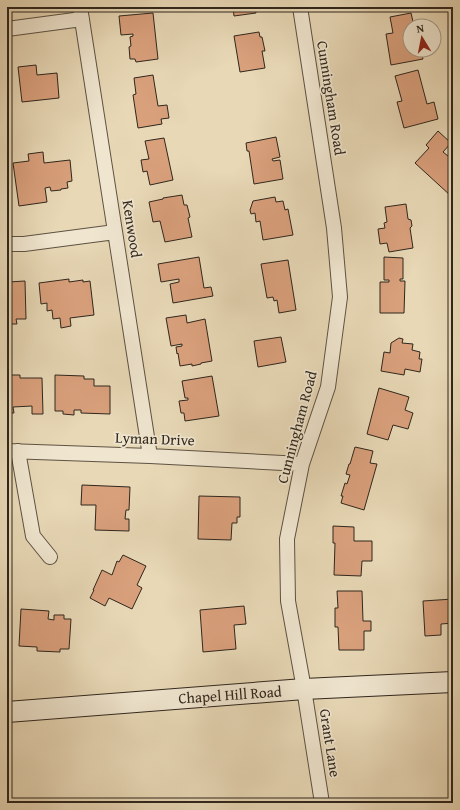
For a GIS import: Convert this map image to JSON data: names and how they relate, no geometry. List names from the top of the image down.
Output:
{
  "streets": {
    "street": [
      "Cunningham Road",
      "Kenwood",
      "Lyman Drive",
      "Chapel Hill Road",
      "Grant Lane"
    ]
  },
  "crossings": [
    ["Cunningham Road", "Lyman Drive"],
    ["Cunningham Road", "Chapel Hill Road"],
    ["Cunningham Road", "Grant Lane"],
    ["Kenwood", "Lyman Drive"],
    ["Chapel Hill Road", "Grant Lane"]
  ],
  "north": "top"
}
